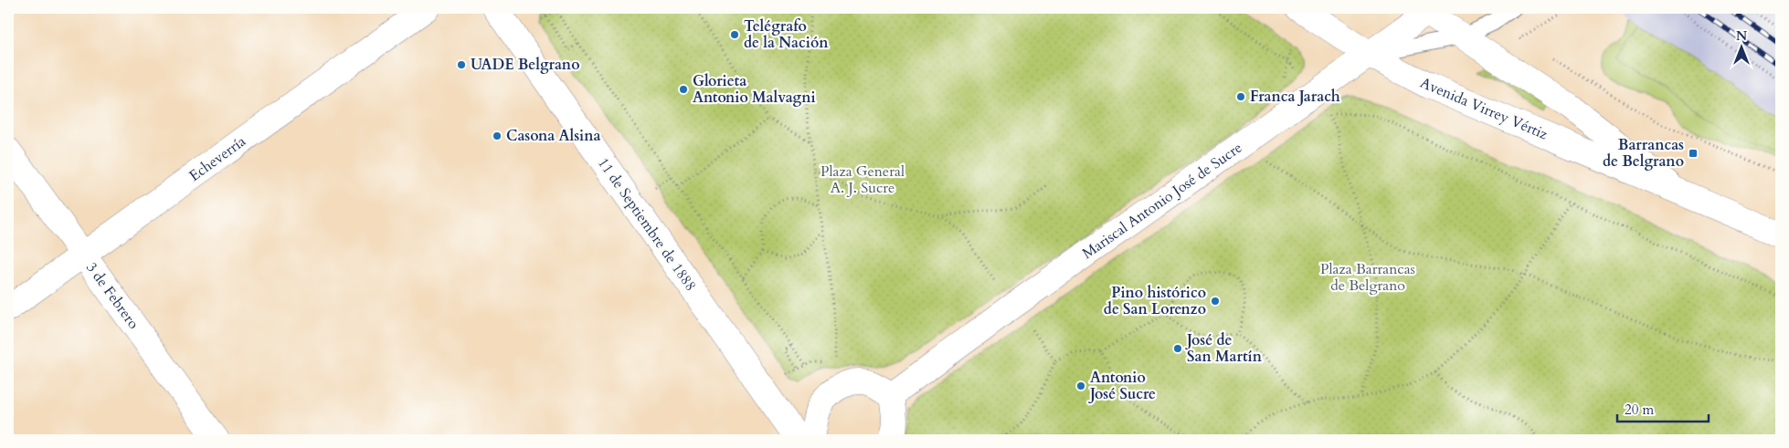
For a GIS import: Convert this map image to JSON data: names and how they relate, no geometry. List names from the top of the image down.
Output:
{
  "streets": {
    "street": [
      "Avenida Virrey Vértiz",
      "Echeverría",
      "Mariscal Antonio José de Sucre",
      "11 de Septiembre de 1888",
      "3 de Febrero"
    ]
  },
  "crossings": [
    ["Avenida Virrey Vértiz", "Mariscal Antonio José de Sucre"],
    ["Echeverría", "3 de Febrero"]
  ],
  "parks": ["Plaza General A. J. Sucre", "Plaza Barrancas de Belgrano"],
  "places": {
    "other": [
      "Telégrafo de la Nación",
      "UADE Belgrano",
      "Glorieta Antonio Malvagni",
      "Franca Jarach",
      "Casona Alsina",
      "Pino histórico de San Lorenzo",
      "José de San Martín",
      "Antonio José Sucre"
    ],
    "transit": ["Barrancas de Belgrano"]
  },
  "scale_bar": "20 m",
  "north": "top"
}
